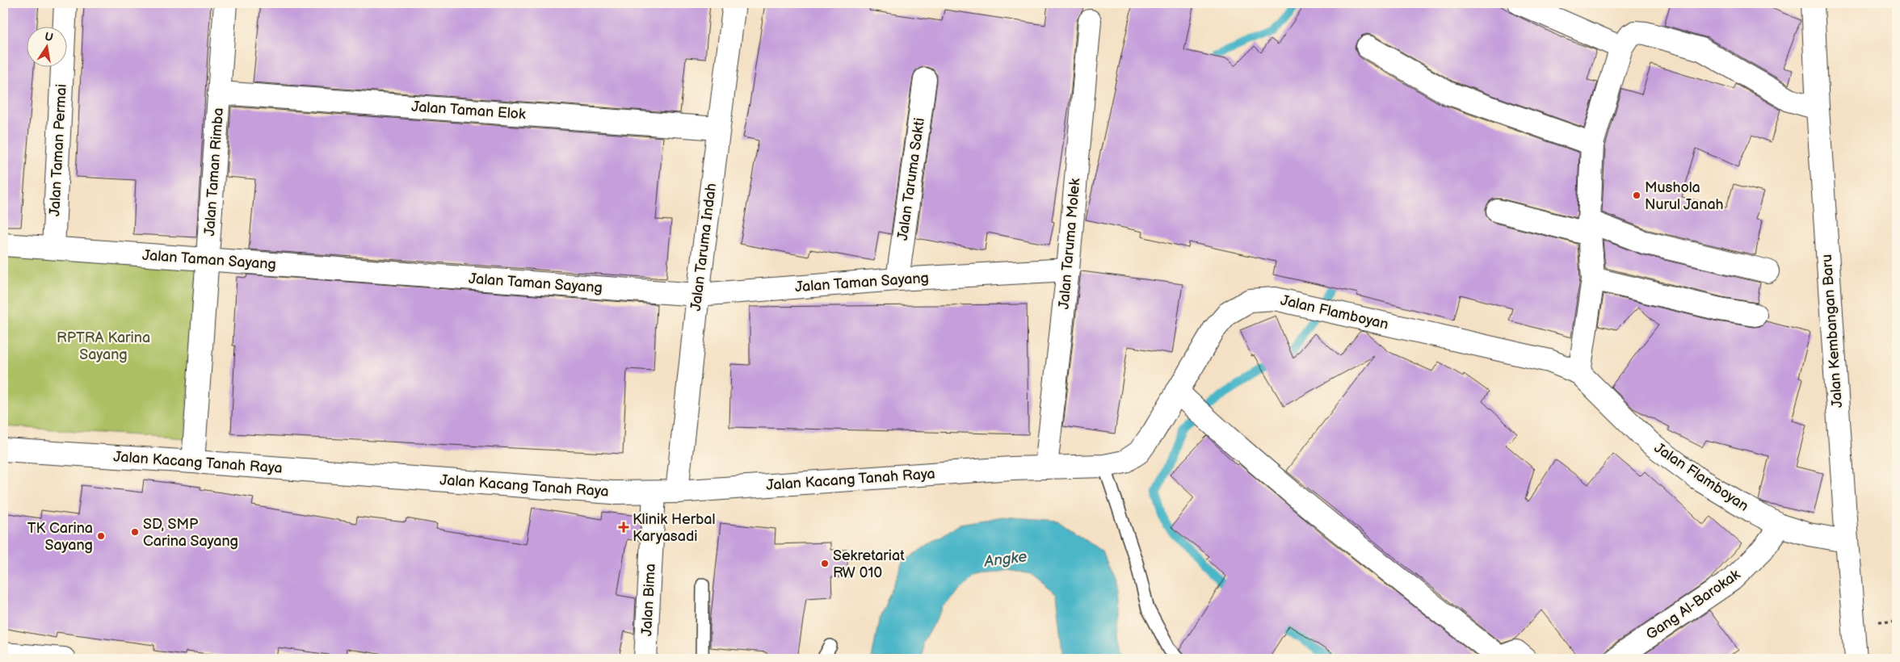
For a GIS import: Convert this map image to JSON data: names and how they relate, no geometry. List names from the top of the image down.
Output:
{
  "streets": {
    "street": [
      "Jalan Taman Elok",
      "Jalan Taman Permai",
      "Jalan Taman Rimba",
      "Jalan Taruma Sakti",
      "Jalan Taruma Molek",
      "Jalan Taruma Indah",
      "Jalan Taman Sayang",
      "Jalan Flamboyan",
      "Jalan Kembangan Baru",
      "Jalan Kacang Tanah Raya",
      "Jalan Bima",
      "Gang Al-Barokak"
    ]
  },
  "crossings": [
    ["Jalan Taman Elok", "Jalan Taman Rimba"],
    ["Jalan Taman Elok", "Jalan Taruma Indah"],
    ["Jalan Taman Permai", "Jalan Taman Sayang"],
    ["Jalan Taman Rimba", "Jalan Taman Sayang"],
    ["Jalan Taman Rimba", "Jalan Kacang Tanah Raya"],
    ["Jalan Taruma Sakti", "Jalan Taman Sayang"],
    ["Jalan Taruma Molek", "Jalan Taman Sayang"],
    ["Jalan Taruma Molek", "Jalan Flamboyan"],
    ["Jalan Taruma Molek", "Jalan Kacang Tanah Raya"],
    ["Jalan Taruma Indah", "Jalan Taman Sayang"],
    ["Jalan Taruma Indah", "Jalan Kacang Tanah Raya"],
    ["Jalan Flamboyan", "Jalan Kembangan Baru"],
    ["Jalan Flamboyan", "Jalan Kacang Tanah Raya"],
    ["Jalan Flamboyan", "Gang Al-Barokak"],
    ["Jalan Kacang Tanah Raya", "Jalan Bima"]
  ],
  "water": ["Angke"],
  "parks": ["RPTRA Karina Sayang"],
  "places": {
    "other": [
      "Mushola Nurul Janah",
      "SD, SMP Carina Sayang",
      "TK Carina Sayang",
      "Sekretariat RW 010"
    ],
    "health": ["Klinik Herbal Karyasadi"]
  },
  "north": "top"
}
